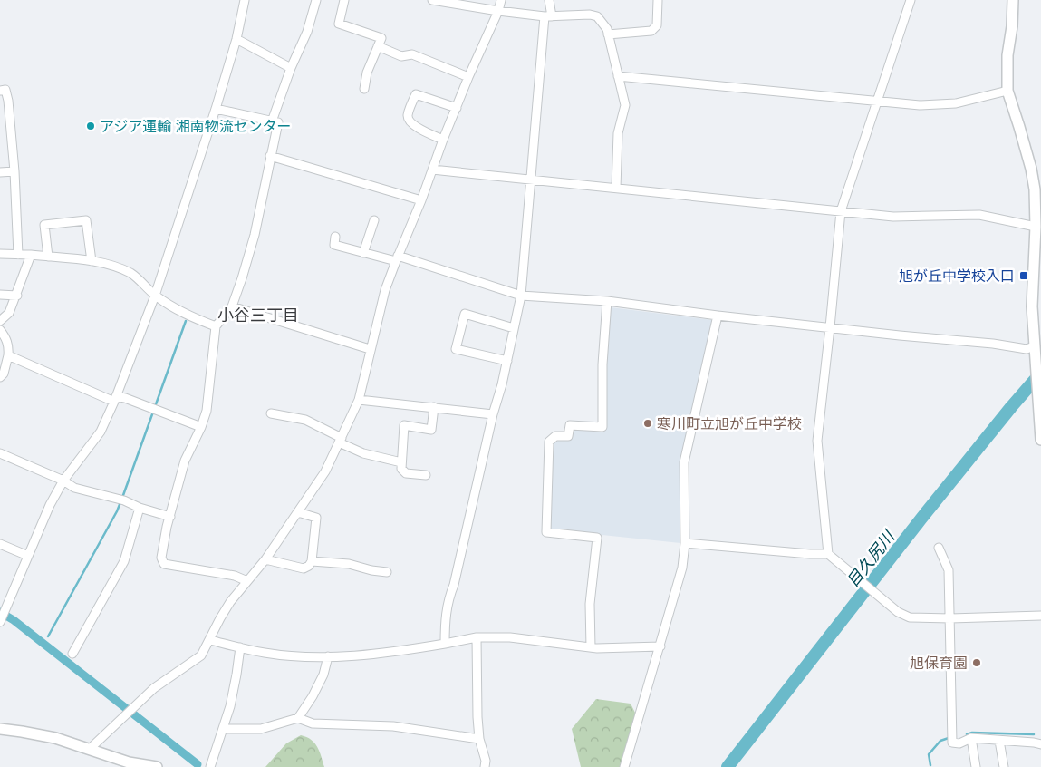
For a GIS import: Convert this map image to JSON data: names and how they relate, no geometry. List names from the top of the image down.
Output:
{
  "districts": ["小谷三丁目"],
  "water": ["目久尻川"],
  "places": {
    "other": ["アジア運輸 湘南物流センター", "寒川町立旭が丘中学校", "旭保育園"],
    "transit": ["旭が丘中学校入口"]
  }
}
